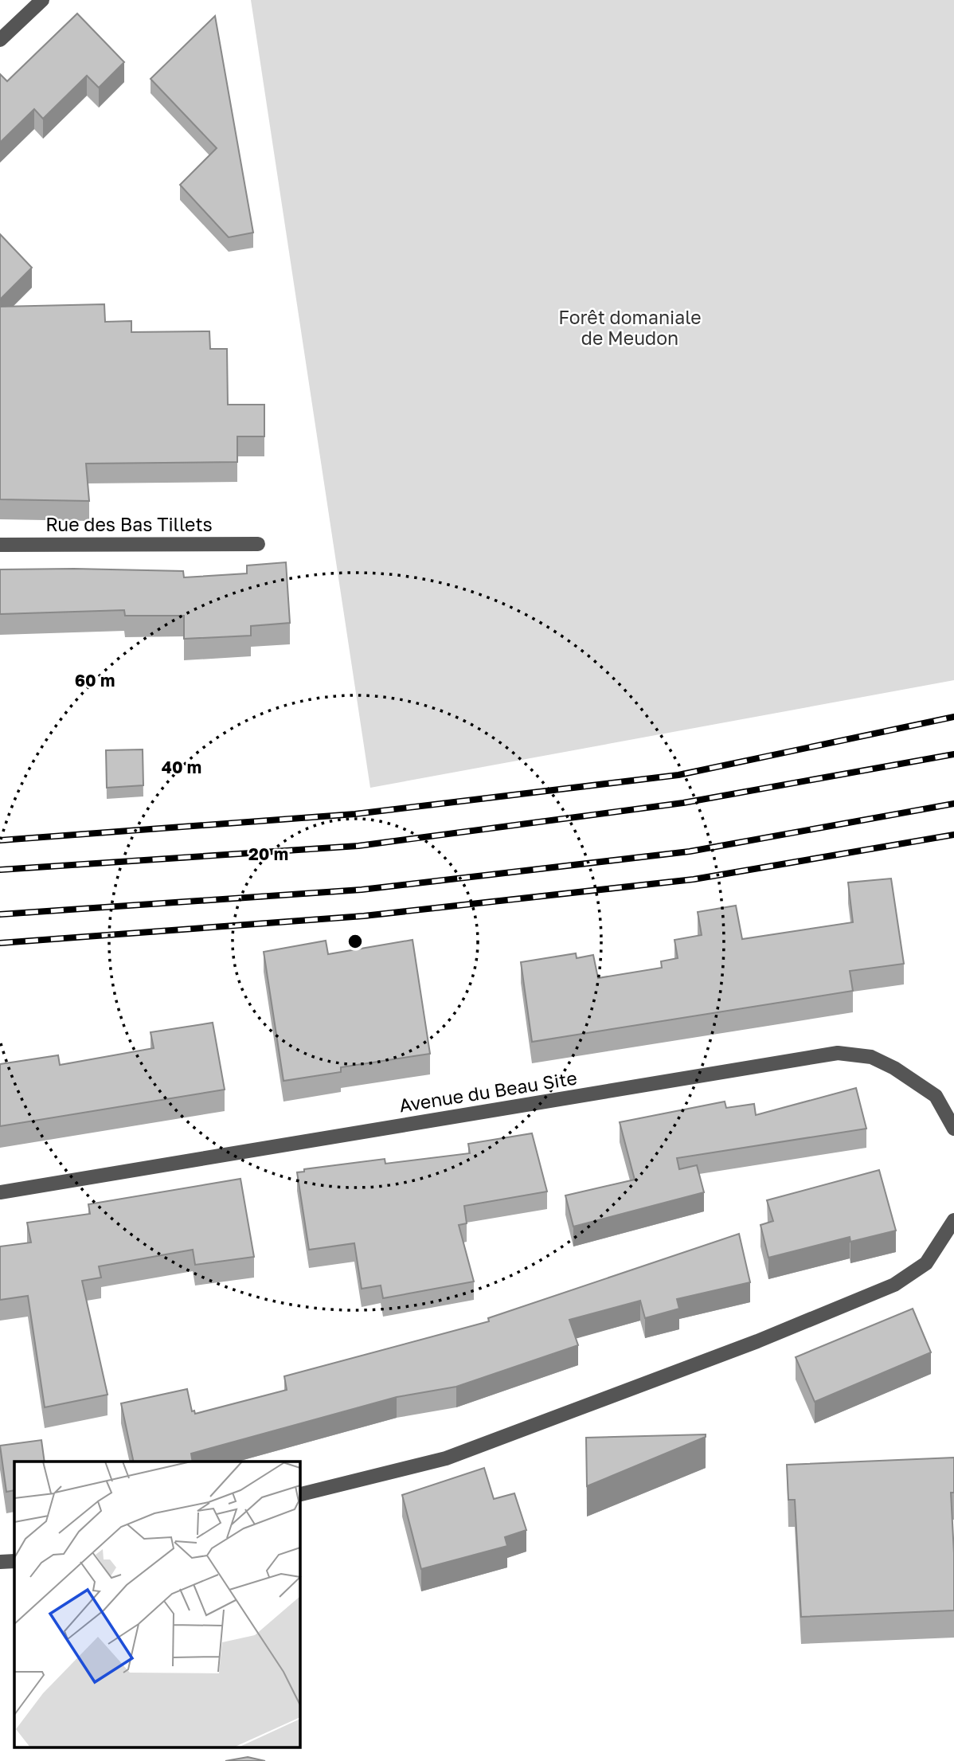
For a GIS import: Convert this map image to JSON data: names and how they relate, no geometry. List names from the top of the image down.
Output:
{
  "streets": {
    "street": ["Rue des Bas Tillets", "Avenue du Beau Site"]
  },
  "parks": ["Forêt domaniale de Meudon"],
  "rings": ["60 m", "40 m", "20 m"]
}
